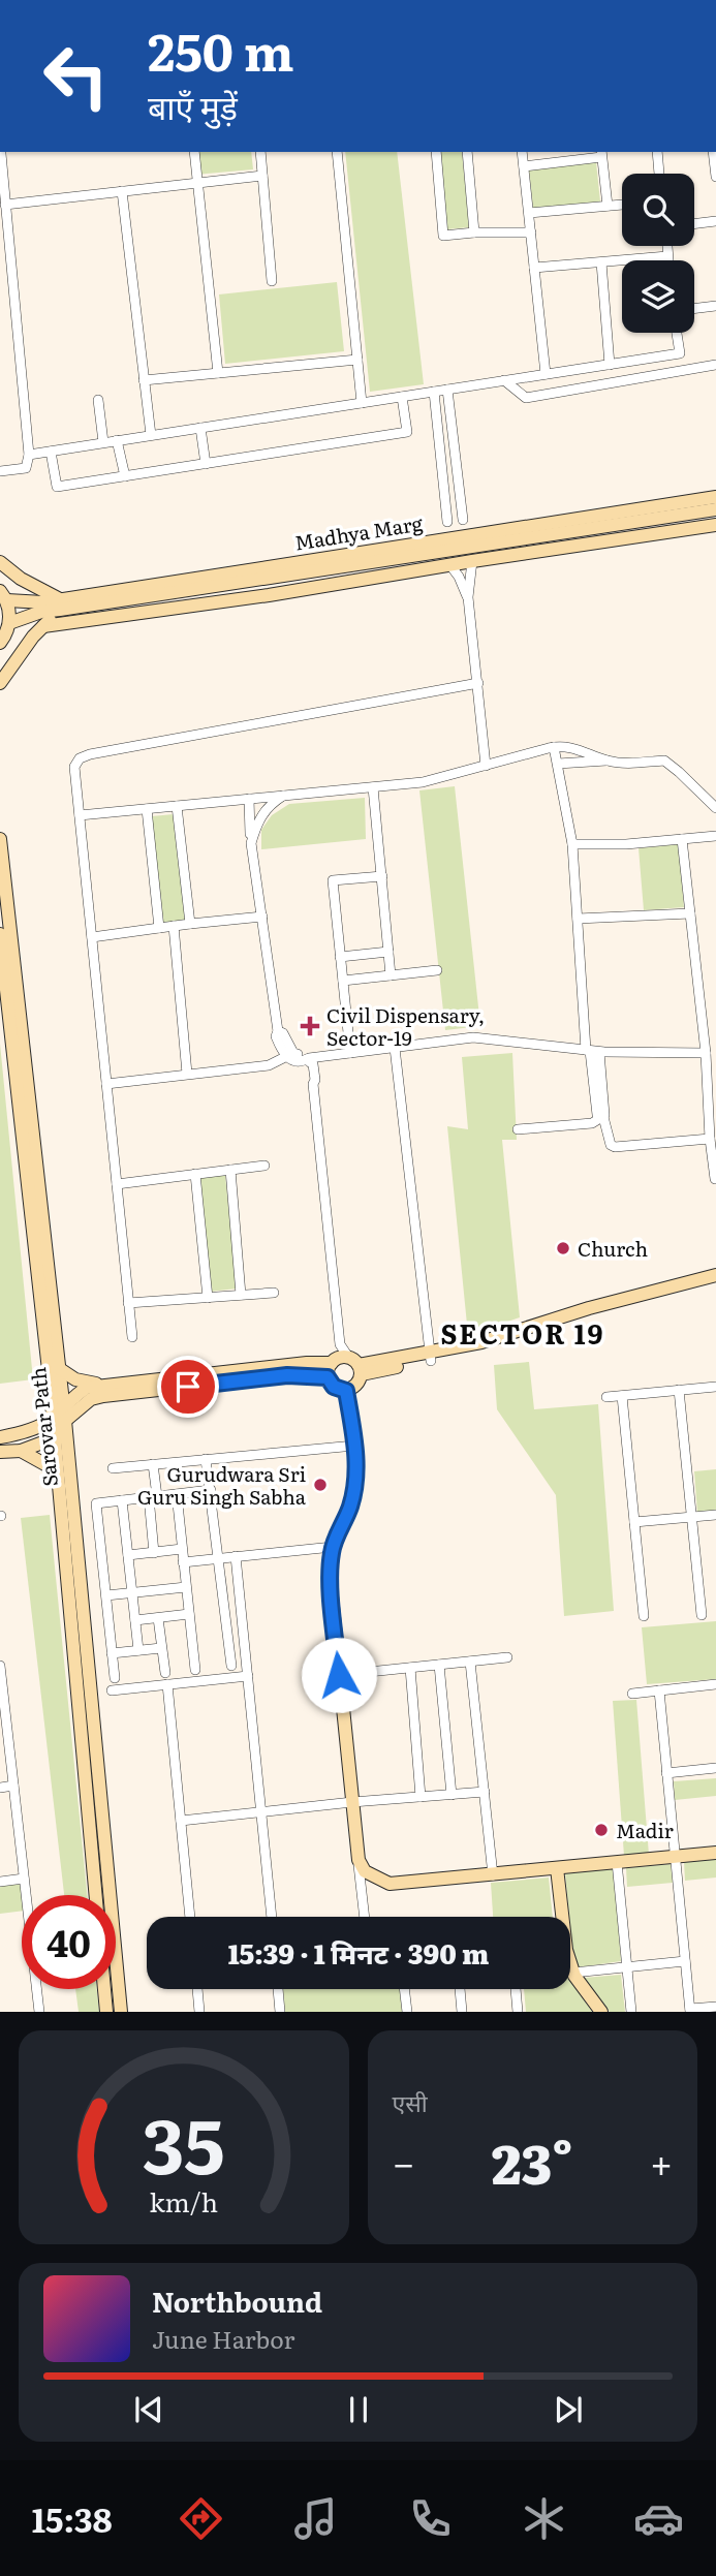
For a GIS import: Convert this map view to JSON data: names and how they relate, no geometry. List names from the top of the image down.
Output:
{
  "streets": {
    "main road": ["Madhya Marg", "Sarovar Path"]
  },
  "districts": ["SECTOR 19"],
  "places": {
    "health": ["Civil Dispensary, Sector-19"],
    "other": ["Church", "Gurudwara Sri Guru Singh Sabha", "Madir"]
  },
  "page": {
    "turn": ["250 m", "बाएँ मुड़ें"],
    "limit": "40",
    "trip": "15:39 · 1 मिनट · 390 m",
    "tile": "एसी",
    "heat": ["−", "23°", "+"],
    "song": ["Northbound", "June Harbor"],
    "tabs": "15:38",
    "gauge": ["35", "km/h"]
  }
}
